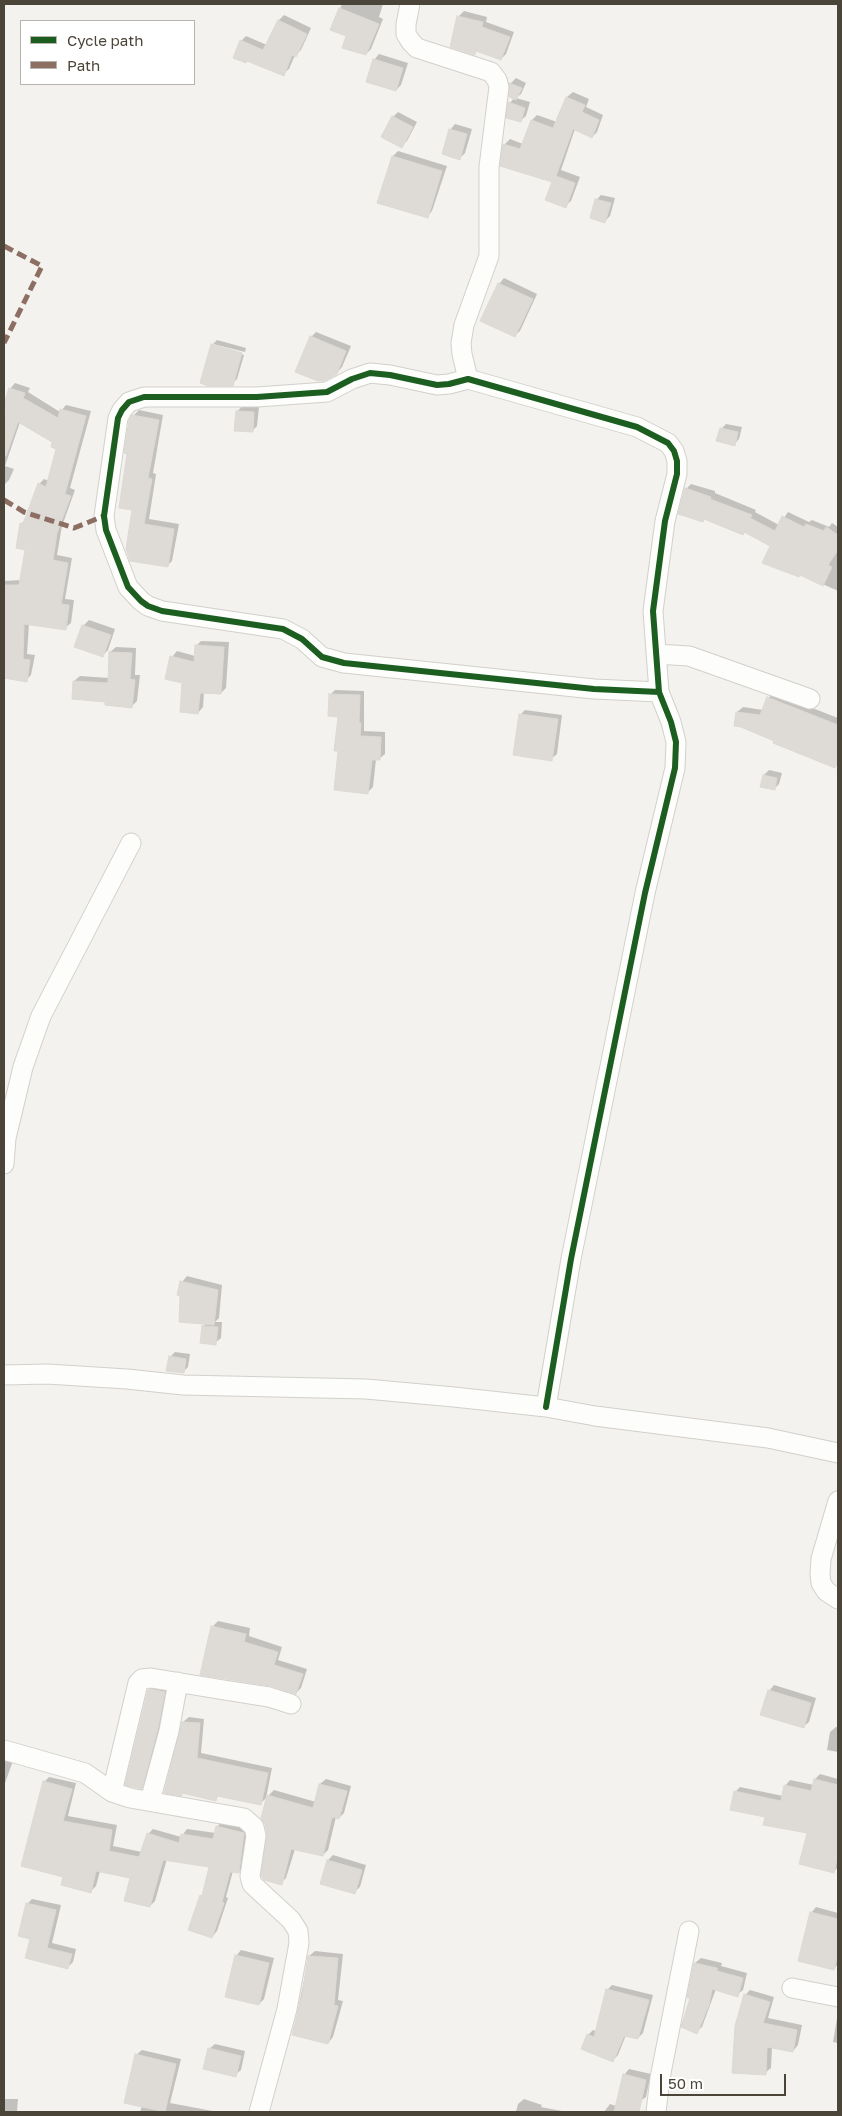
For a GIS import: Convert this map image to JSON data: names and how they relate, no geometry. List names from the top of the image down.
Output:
{
  "legend": ["Cycle path", "Path"],
  "scale_bar": "50 m"
}
